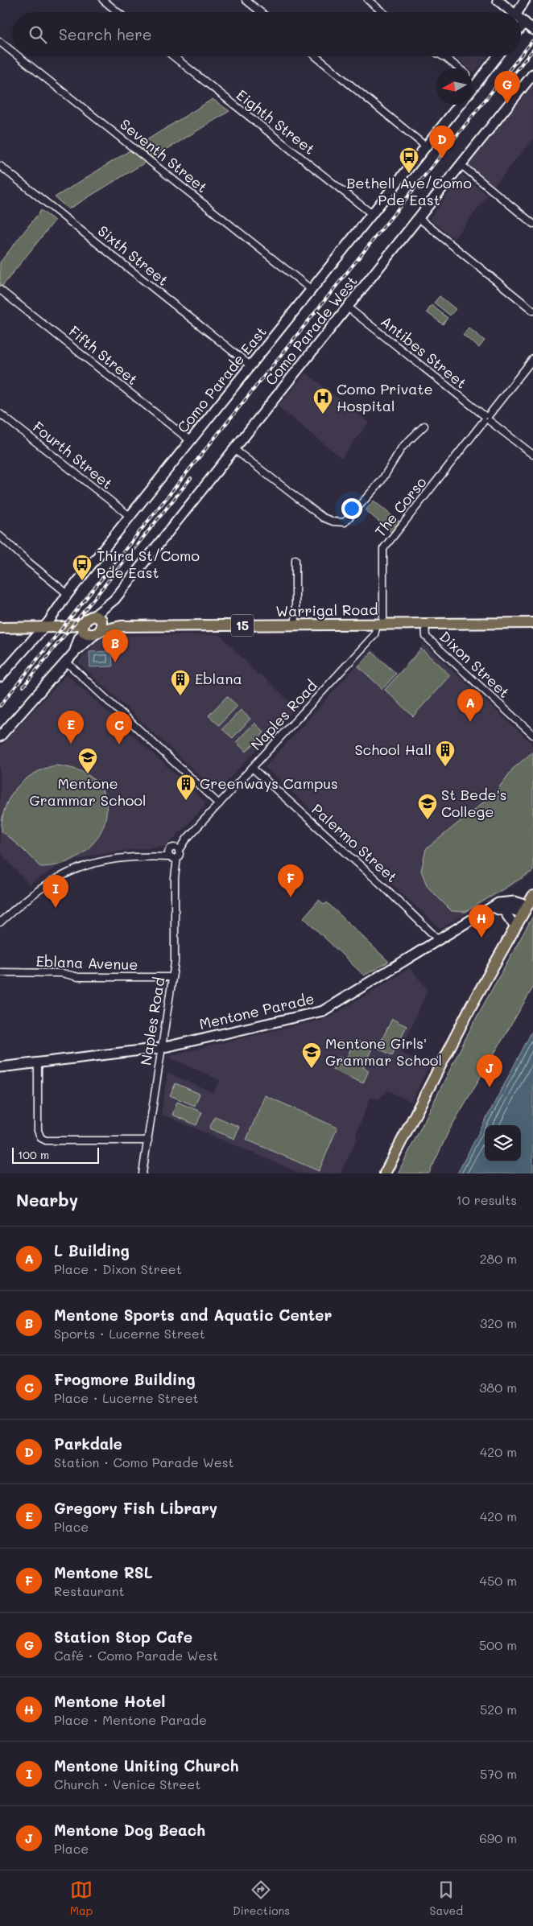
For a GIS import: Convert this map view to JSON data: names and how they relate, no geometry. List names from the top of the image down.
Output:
{
  "streets": {
    "main road": ["Warrigal Road", "15"],
    "street": [
      "Eighth Street",
      "Seventh Street",
      "Sixth Street",
      "Como Parade West",
      "Antibes Street",
      "Fifth Street",
      "Como Parade East",
      "Fourth Street",
      "The Corso",
      "Dixon Street",
      "Naples Road",
      "Palermo Street",
      "Eblana Avenue",
      "Mentone Parade"
    ]
  },
  "crossings": [
    ["Eighth Street", "Como Parade East"],
    ["Seventh Street", "Como Parade East"],
    ["Sixth Street", "Como Parade East"],
    ["Como Parade West", "Antibes Street"],
    ["Como Parade West", "Warrigal Road"],
    ["Como Parade West", "15"],
    ["Antibes Street", "The Corso"],
    ["Fifth Street", "Como Parade East"],
    ["Como Parade East", "Fourth Street"],
    ["Como Parade East", "15"],
    ["The Corso", "Warrigal Road"],
    ["The Corso", "Naples Road"],
    ["Warrigal Road", "15"],
    ["Warrigal Road", "Dixon Street"],
    ["Warrigal Road", "Naples Road"],
    ["Naples Road", "Palermo Street"],
    ["Naples Road", "Eblana Avenue"],
    ["Naples Road", "Mentone Parade"],
    ["Palermo Street", "Mentone Parade"]
  ],
  "places": {
    "bus stop": ["Bethell Ave/Como Pde East", "Third St/Como Pde East"],
    "hospital": ["Como Private Hospital"],
    "building": ["Eblana", "School Hall", "Greenways Campus"],
    "school or university": ["Mentone Grammar School", "St Bede's College", "Mentone Girls' Grammar School"]
  },
  "scale_bar": "100 m",
  "north": "left",
  "page": {
    "search": "Search here",
    "pins": [
      "G",
      "D",
      "B",
      "A",
      "E",
      "C",
      "F",
      "I",
      "H",
      "J"
    ],
    "scale": "100 m",
    "heading": ["Nearby", "10 results"],
    "list": [
      {
        "mark": "A",
        "name": "L Building",
        "note": "Place · Dixon Street",
        "value": "280 m"
      },
      {
        "mark": "B",
        "name": "Mentone Sports and Aquatic Center",
        "note": "Sports · Lucerne Street",
        "value": "320 m"
      },
      {
        "mark": "C",
        "name": "Frogmore Building",
        "note": "Place · Lucerne Street",
        "value": "380 m"
      },
      {
        "mark": "D",
        "name": "Parkdale",
        "note": "Station · Como Parade West",
        "value": "420 m"
      },
      {
        "mark": "E",
        "name": "Gregory Fish Library",
        "note": "Place",
        "value": "420 m"
      },
      {
        "mark": "F",
        "name": "Mentone RSL",
        "note": "Restaurant",
        "value": "450 m"
      },
      {
        "mark": "G",
        "name": "Station Stop Cafe",
        "note": "Café · Como Parade West",
        "value": "500 m"
      },
      {
        "mark": "H",
        "name": "Mentone Hotel",
        "note": "Place · Mentone Parade",
        "value": "520 m"
      },
      {
        "mark": "I",
        "name": "Mentone Uniting Church",
        "note": "Church · Venice Street",
        "value": "570 m"
      },
      {
        "mark": "J",
        "name": "Mentone Dog Beach",
        "note": "Place",
        "value": "690 m"
      }
    ],
    "nav": ["Map", "Directions", "Saved"]
  }
}
